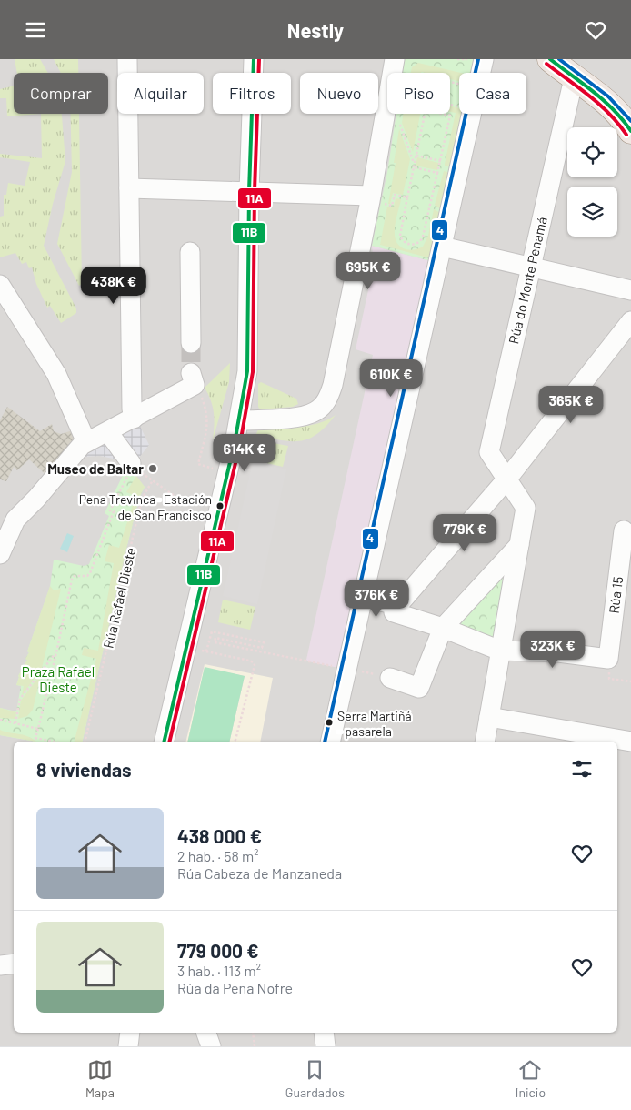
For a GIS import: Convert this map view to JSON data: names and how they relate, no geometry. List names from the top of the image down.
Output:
{
  "streets": {
    "street": ["Rúa do Monte Penamá", "Rúa 15"],
    "path": ["Rúa Rafael Dieste"]
  },
  "crossings": [
    ["Rúa do Monte Penamá", "Rúa 15"]
  ],
  "parks": ["Praza Rafael Dieste"],
  "places": ["Museo de Baltar", "Pena Trevinca- Estación de San Francisco", "Serra Martiñá - pasarela"],
  "lines": ["transit line 11B", "transit line 11A", "transit line 4"],
  "page": {
    "header": "Nestly",
    "chip": [
      "Comprar",
      "Alquilar",
      "Filtros",
      "Nuevo",
      "Piso",
      "Casa"
    ],
    "price": [
      "695K €",
      "438K €",
      "610K €",
      "365K €",
      "614K €",
      "779K €",
      "376K €",
      "323K €"
    ],
    "heading": "8 viviendas",
    "list": [
      {
        "name": "438 000 €",
        "note": "2 hab. · 58 m² · Rúa Cabeza de Manzaneda"
      },
      {
        "name": "779 000 €",
        "note": "3 hab. · 113 m² · Rúa da Pena Nofre"
      }
    ],
    "tabs": ["Mapa", "Guardados", "Inicio"]
  }
}
